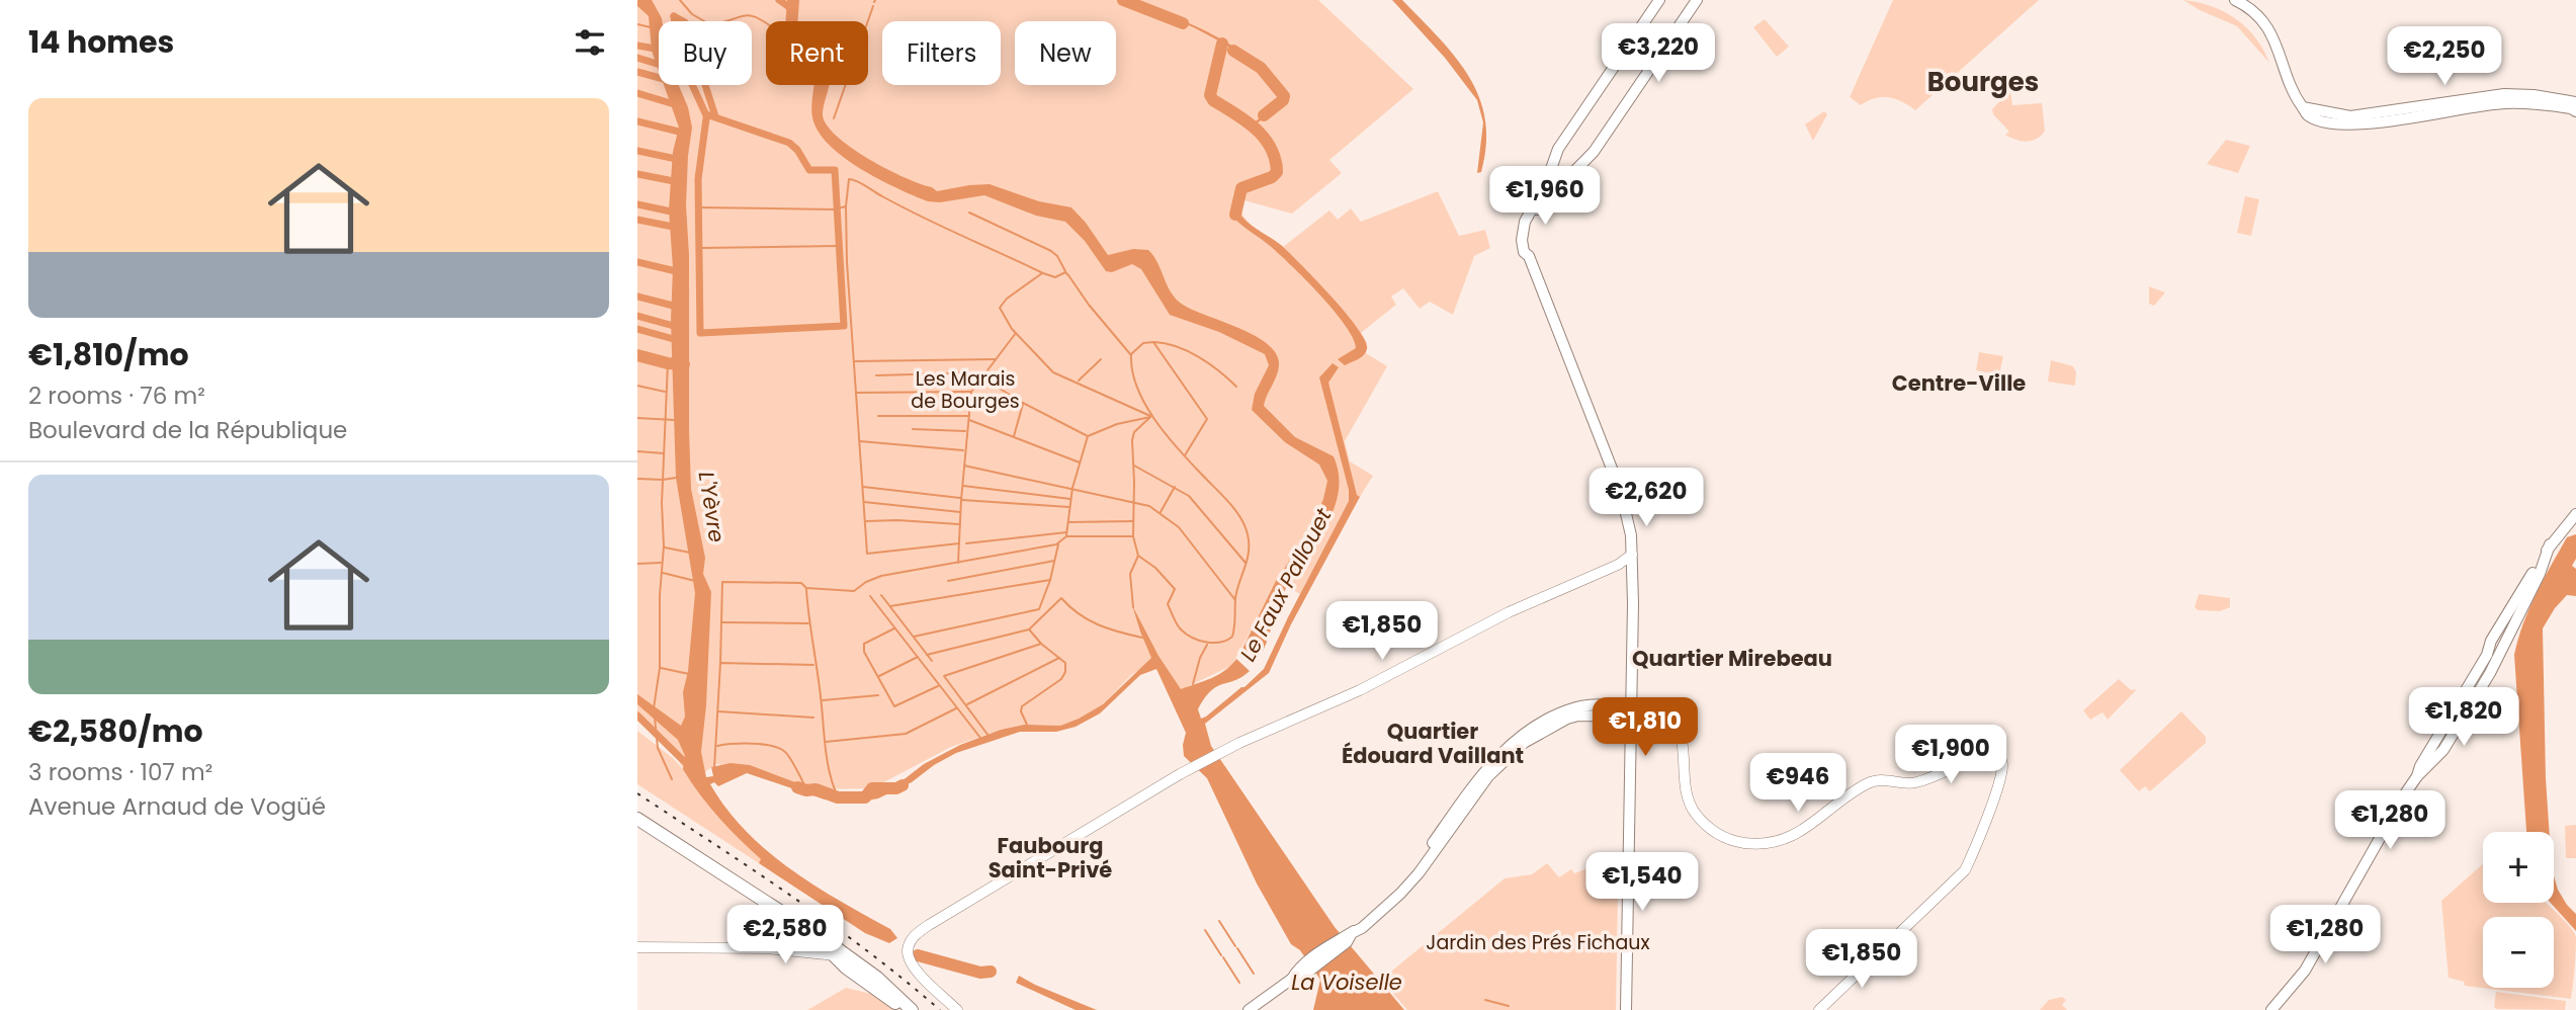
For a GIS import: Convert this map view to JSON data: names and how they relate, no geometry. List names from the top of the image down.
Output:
{
  "districts": [
    "Bourges",
    "Centre-Ville",
    "Quartier Mirebeau",
    "Quartier Édouard Vaillant",
    "Faubourg Saint-Privé"
  ],
  "water": ["L'Yèvre", "Le Faux Pallouet", "La Voiselle"],
  "parks": ["Les Marais de Bourges", "Jardin des Prés Fichaux"],
  "page": {
    "heading": "14 homes",
    "chip": [
      "Buy",
      "Rent",
      "Filters",
      "New"
    ],
    "price": [
      "€3,220",
      "€2,250",
      "€1,960",
      "€2,620",
      "€1,850",
      "€1,820",
      "€1,810",
      "€1,900",
      "€946",
      "€1,280",
      "€1,540",
      "€2,580",
      "€1,280",
      "€1,850"
    ],
    "list": [
      {
        "name": "€1,810/mo",
        "note": "2 rooms · 76 m² · Boulevard de la République"
      },
      {
        "name": "€2,580/mo",
        "note": "3 rooms · 107 m² · Avenue Arnaud de Vogüé"
      }
    ],
    "map_buttons": ["+", "−"]
  }
}
